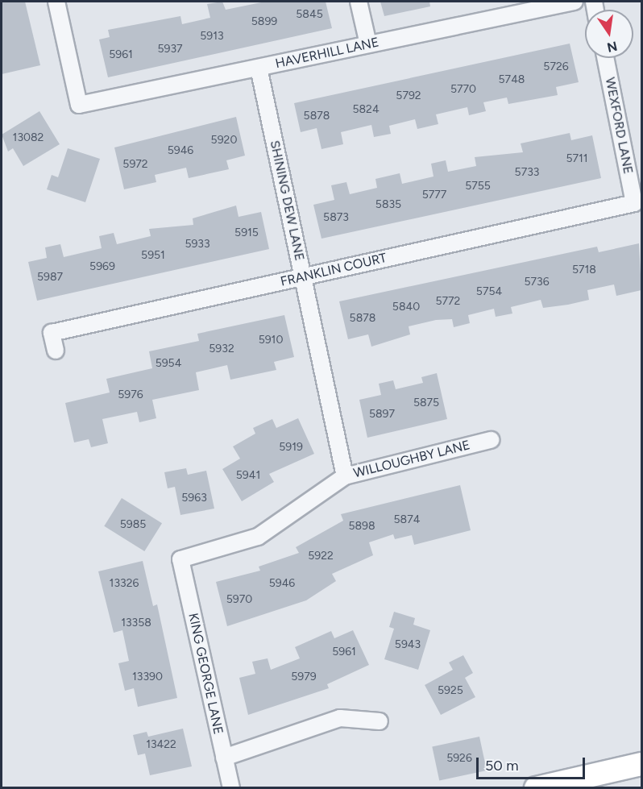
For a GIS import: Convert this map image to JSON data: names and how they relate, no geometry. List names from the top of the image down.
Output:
{
  "streets": {
    "street": [
      "HAVERHILL LANE",
      "WEXFORD LANE",
      "SHINING DEW LANE",
      "FRANKLIN COURT",
      "WILLOUGHBY LANE",
      "KING GEORGE LANE"
    ]
  },
  "crossings": [
    ["HAVERHILL LANE", "SHINING DEW LANE"],
    ["WEXFORD LANE", "FRANKLIN COURT"],
    ["SHINING DEW LANE", "FRANKLIN COURT"],
    ["SHINING DEW LANE", "WILLOUGHBY LANE"],
    ["WILLOUGHBY LANE", "KING GEORGE LANE"]
  ],
  "house_numbers": [
    "5845",
    "5899",
    "5913",
    "5937",
    "5961",
    "5726",
    "5748",
    "5770",
    "5792",
    "5824",
    "5878",
    "13082",
    "5920",
    "5946",
    "5711",
    "5972",
    "5733",
    "5755",
    "5777",
    "5835",
    "5873",
    "5915",
    "5933",
    "5951",
    "5969",
    "5718",
    "5987",
    "5736",
    "5754",
    "5772",
    "5840",
    "5878",
    "5910",
    "5932",
    "5954",
    "5976",
    "5875",
    "5897",
    "5919",
    "5941",
    "5963",
    "5874",
    "5985",
    "5898",
    "5922",
    "13326",
    "5946",
    "5970",
    "13358",
    "5943",
    "5961",
    "13390",
    "5979",
    "5925",
    "13422",
    "5926"
  ],
  "scale_bar": "50 m",
  "north": "bottom"
}
